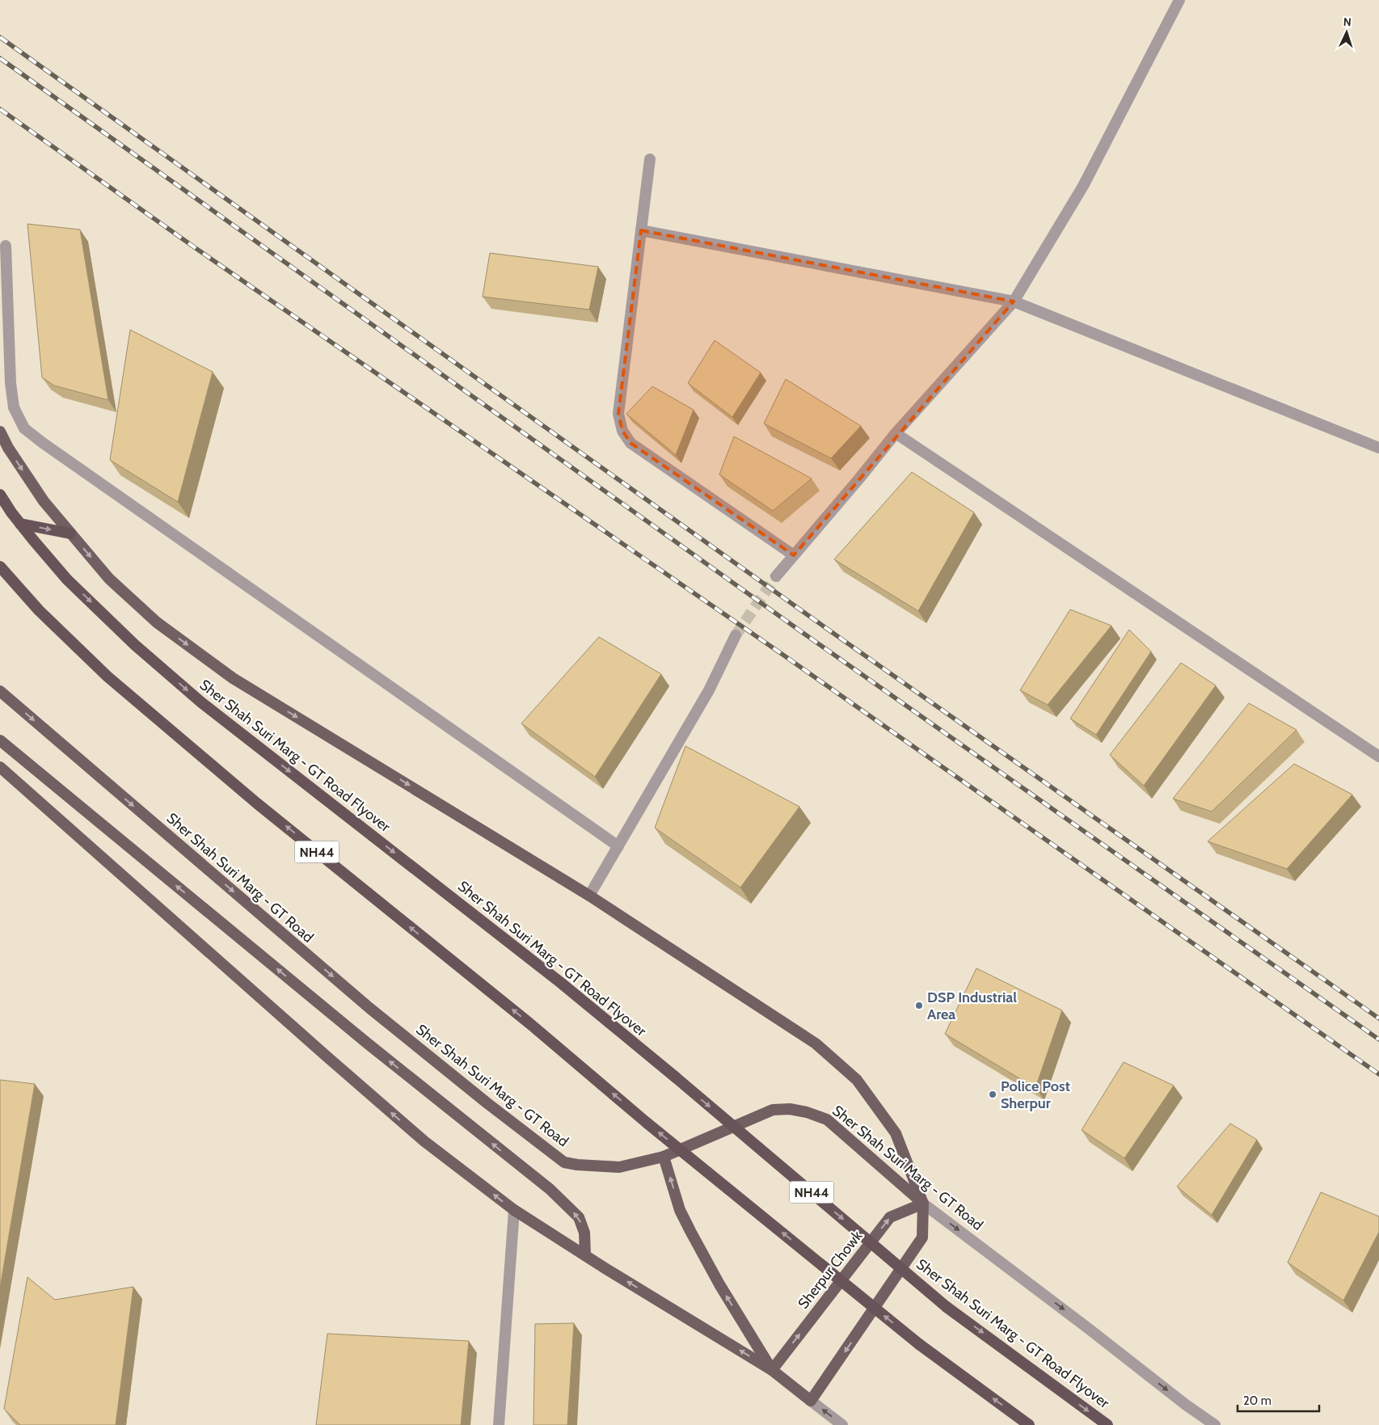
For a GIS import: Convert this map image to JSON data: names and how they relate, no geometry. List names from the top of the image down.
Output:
{
  "streets": {
    "highway": ["Sher Shah Suri Marg - GT Road Flyover", "NH44"],
    "main road": ["Sher Shah Suri Marg - GT Road", "Sherpur Chowk"]
  },
  "crossings": [
    ["Sher Shah Suri Marg - GT Road", "Sherpur Chowk"]
  ],
  "places": ["DSP Industrial Area", "Police Post Sherpur"],
  "scale_bar": "20 m",
  "north": "top"
}
